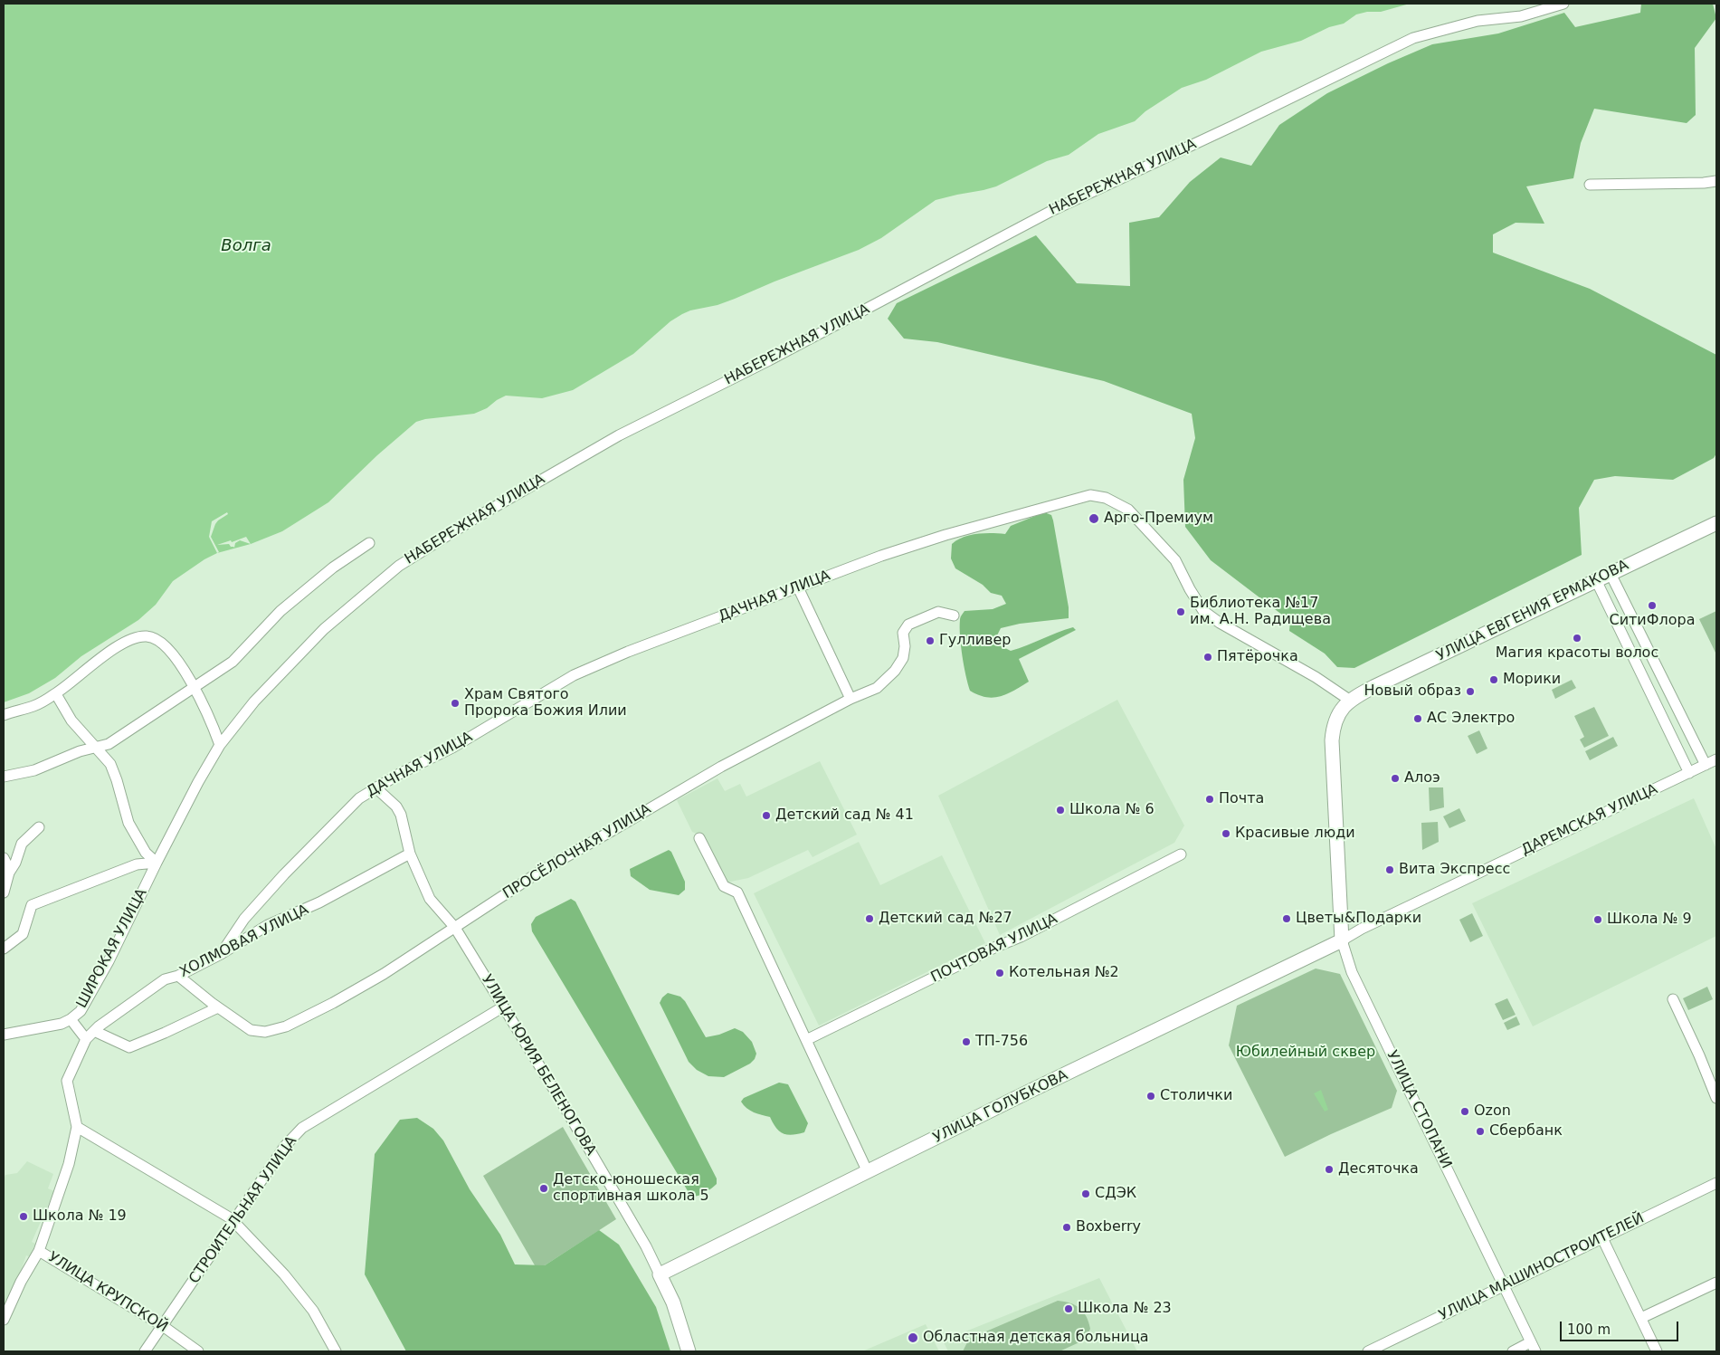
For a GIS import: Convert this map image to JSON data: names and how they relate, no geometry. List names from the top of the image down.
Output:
{
  "streets": {
    "main road": [
      "УЛИЦА ЕВГЕНИЯ ЕРМАКОВА",
      "УЛИЦА ЮРИЯ БЕЛЕНОГОВА",
      "УЛИЦА ГОЛУБКОВА",
      "УЛИЦА СТОПАНИ"
    ],
    "street": [
      "НАБЕРЕЖНАЯ УЛИЦА",
      "ДАЧНАЯ УЛИЦА",
      "ДАРЕМСКАЯ УЛИЦА",
      "ПРОСЁЛОЧНАЯ УЛИЦА",
      "ХОЛМОВАЯ УЛИЦА",
      "ШИРОКАЯ УЛИЦА",
      "ПОЧТОВАЯ УЛИЦА",
      "СТРОИТЕЛЬНАЯ УЛИЦА",
      "УЛИЦА МАШИНОСТРОИТЕЛЕЙ",
      "УЛИЦА КРУПСКОЙ"
    ]
  },
  "crossings": [
    ["НАБЕРЕЖНАЯ УЛИЦА", "ШИРОКАЯ УЛИЦА"],
    ["ДАЧНАЯ УЛИЦА", "УЛИЦА ЕВГЕНИЯ ЕРМАКОВА"],
    ["ДАЧНАЯ УЛИЦА", "ХОЛМОВАЯ УЛИЦА"],
    ["ДАЧНАЯ УЛИЦА", "УЛИЦА ЮРИЯ БЕЛЕНОГОВА"],
    ["ДАЧНАЯ УЛИЦА", "УЛИЦА СТОПАНИ"],
    ["УЛИЦА ЕВГЕНИЯ ЕРМАКОВА", "УЛИЦА СТОПАНИ"],
    ["ДАРЕМСКАЯ УЛИЦА", "УЛИЦА ГОЛУБКОВА"],
    ["ДАРЕМСКАЯ УЛИЦА", "УЛИЦА СТОПАНИ"],
    ["ПРОСЁЛОЧНАЯ УЛИЦА", "ХОЛМОВАЯ УЛИЦА"],
    ["ПРОСЁЛОЧНАЯ УЛИЦА", "УЛИЦА ЮРИЯ БЕЛЕНОГОВА"],
    ["ХОЛМОВАЯ УЛИЦА", "УЛИЦА ЮРИЯ БЕЛЕНОГОВА"],
    ["УЛИЦА ЮРИЯ БЕЛЕНОГОВА", "УЛИЦА ГОЛУБКОВА"],
    ["УЛИЦА ЮРИЯ БЕЛЕНОГОВА", "СТРОИТЕЛЬНАЯ УЛИЦА"],
    ["УЛИЦА ГОЛУБКОВА", "УЛИЦА СТОПАНИ"],
    ["УЛИЦА СТОПАНИ", "УЛИЦА МАШИНОСТРОИТЕЛЕЙ"],
    ["СТРОИТЕЛЬНАЯ УЛИЦА", "УЛИЦА КРУПСКОЙ"]
  ],
  "water": ["Волга"],
  "parks": ["Юбилейный сквер"],
  "places": [
    "Арго-Премиум",
    "СитиФлора",
    "Библиотека №17 им. А.Н. Радищева",
    "Магия красоты волос",
    "Гулливер",
    "Пятёрочка",
    "Морики",
    "Новый образ",
    "Храм Святого Пророка Божия Илии",
    "АС Электро",
    "Алоэ",
    "Почта",
    "Школа № 6",
    "Детский сад № 41",
    "Красивые люди",
    "Вита Экспресс",
    "Детский сад №27",
    "Цветы&Подарки",
    "Школа № 9",
    "Котельная №2",
    "ТП-756",
    "Столички",
    "Ozon",
    "Сбербанк",
    "Десяточка",
    "Детско-юношеская спортивная школа 5",
    "СДЭК",
    "Школа № 19",
    "Boxberry",
    "Школа № 23",
    "Областная детская больница"
  ],
  "scale_bar": "100 m"
}
